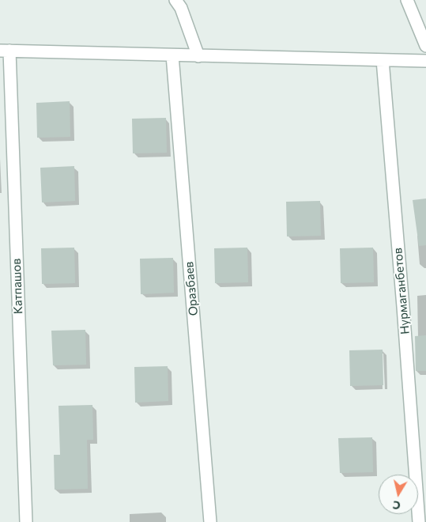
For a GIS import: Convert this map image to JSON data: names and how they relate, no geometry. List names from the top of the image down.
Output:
{
  "streets": {
    "street": ["Катпашов", "Оразбаев", "Нурмаганбетов"]
  },
  "north": "bottom"
}
